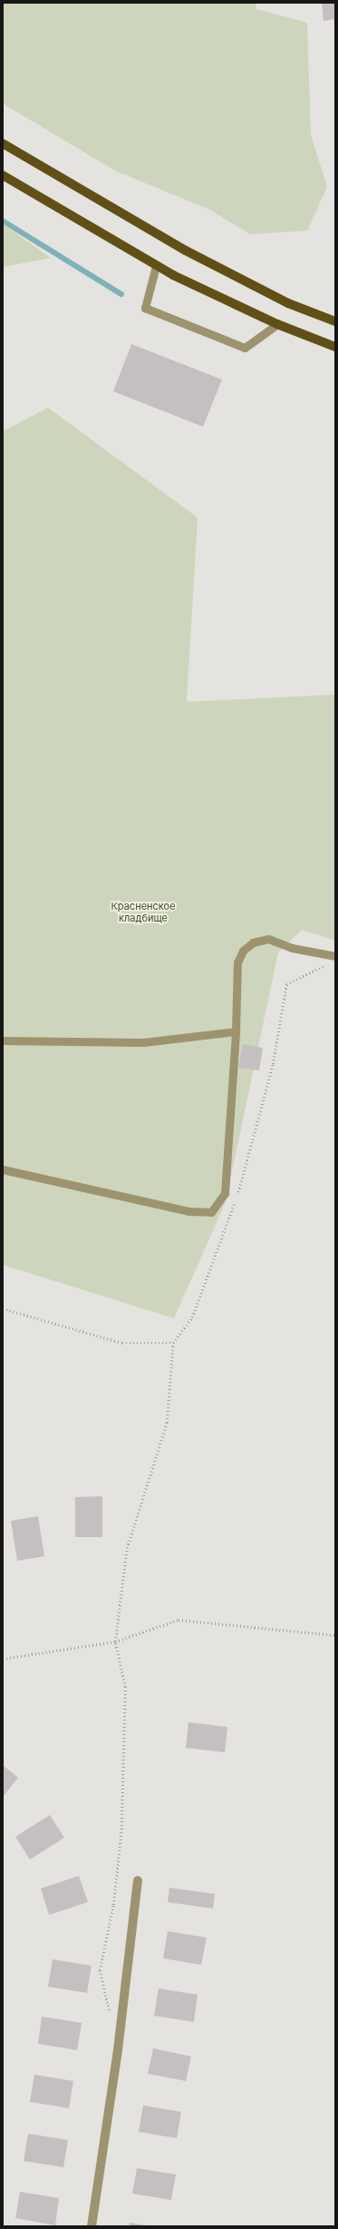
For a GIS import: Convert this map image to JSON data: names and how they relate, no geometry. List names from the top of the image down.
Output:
{
  "parks": ["Красненское кладбище"]
}
